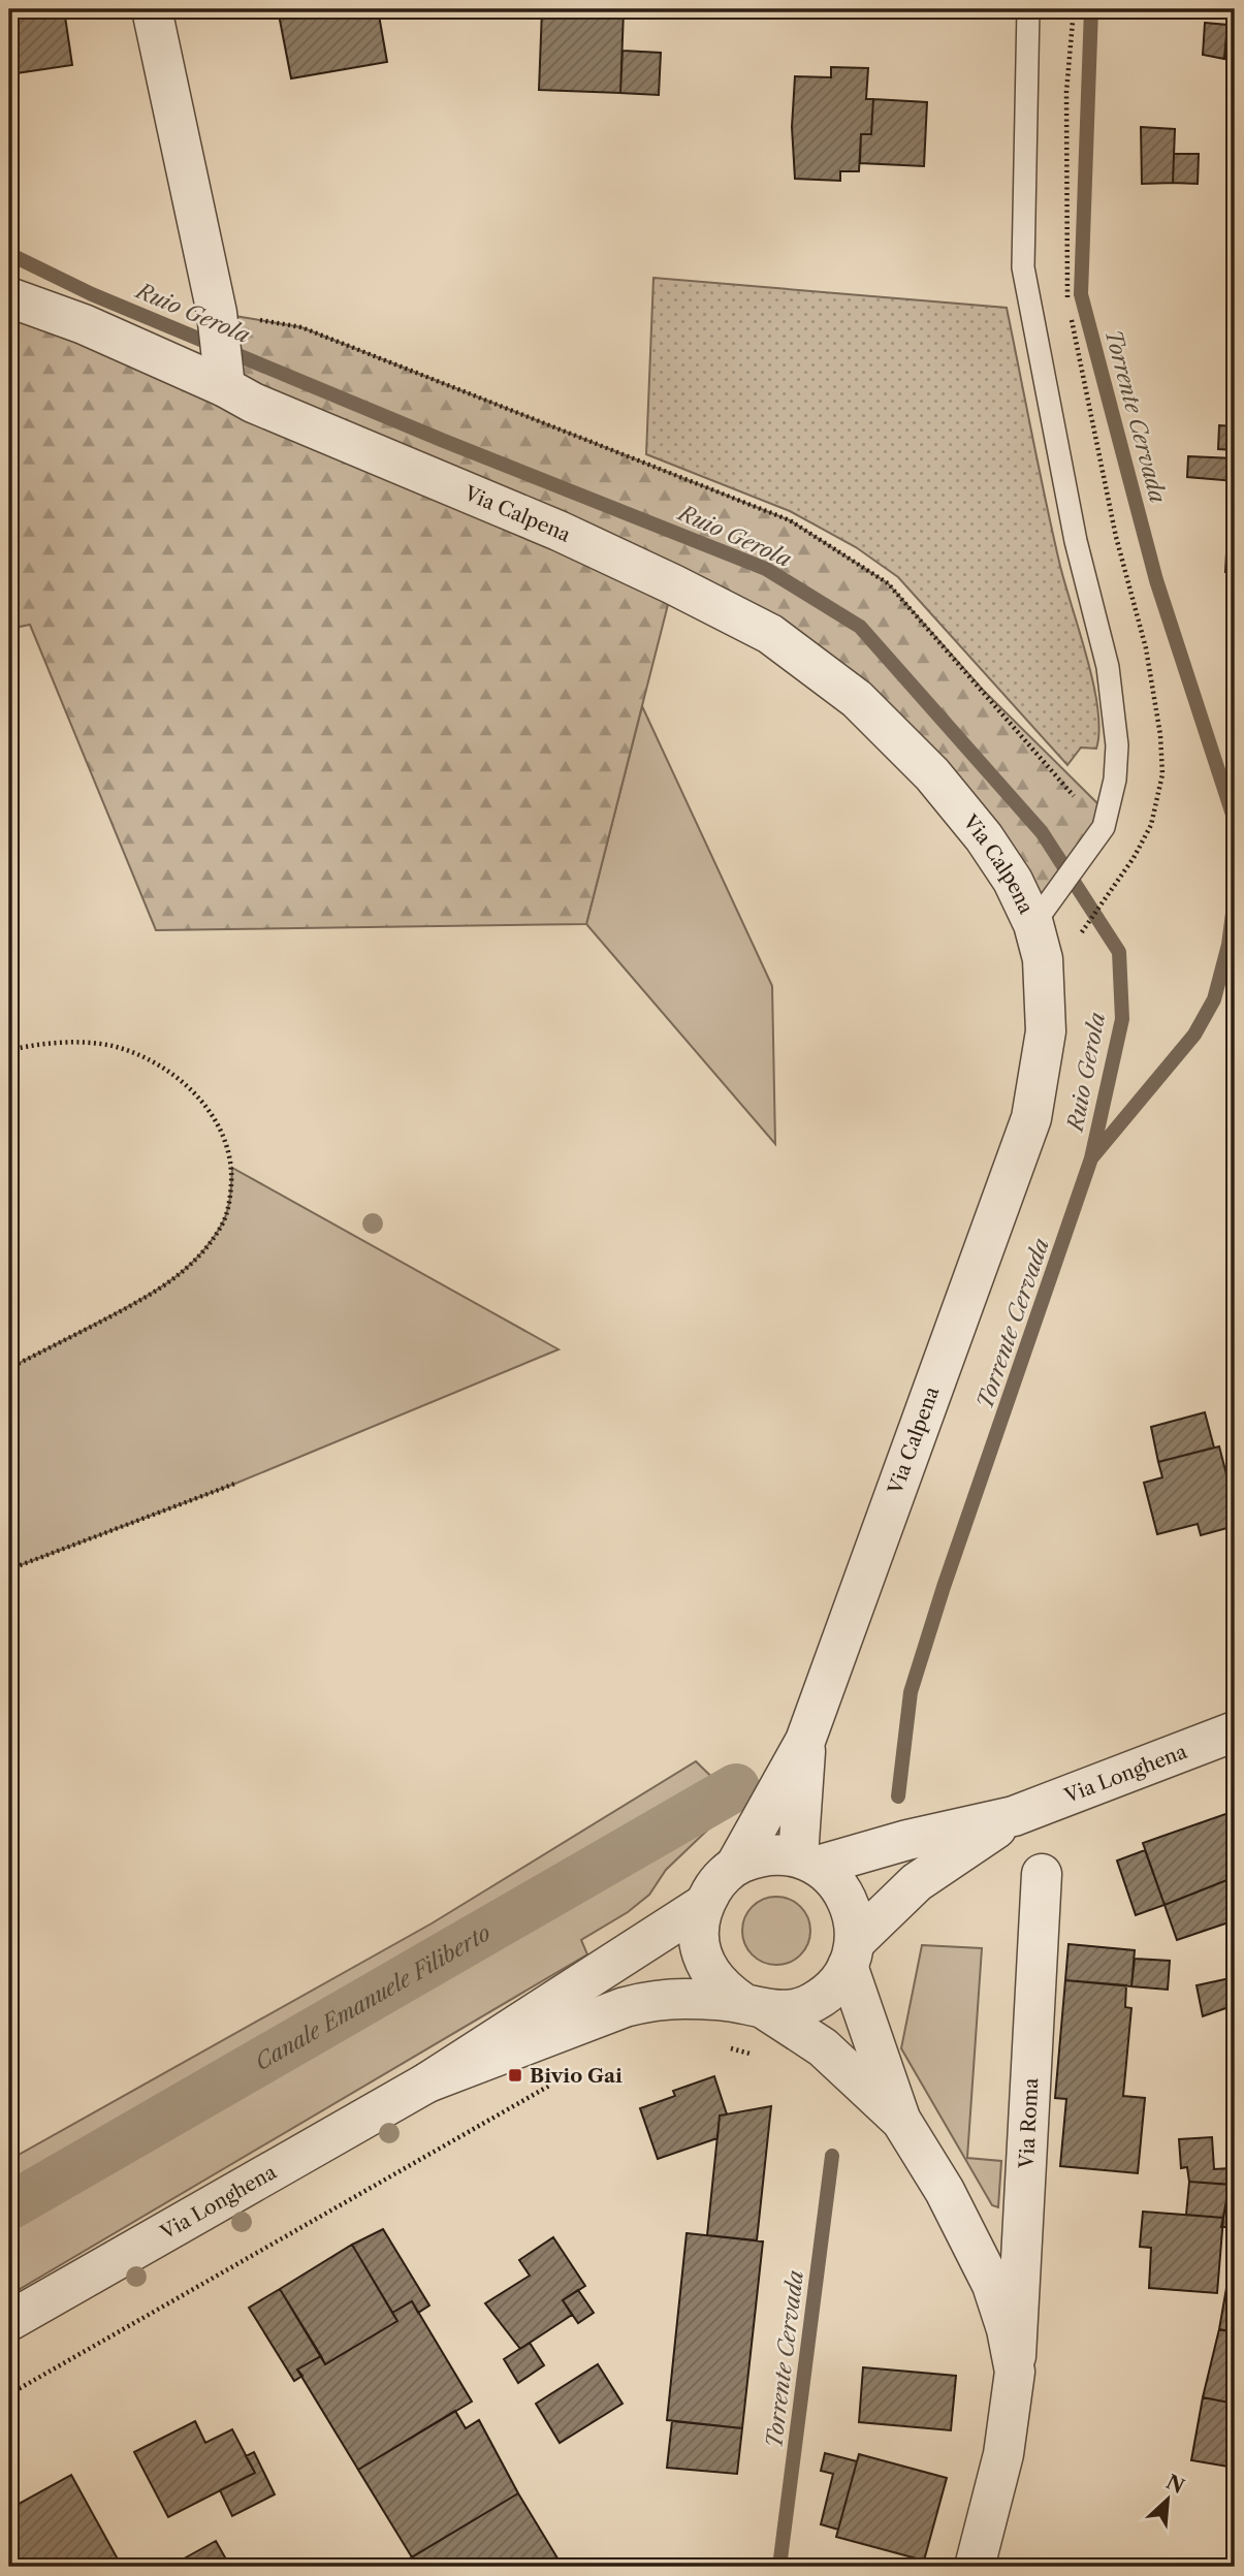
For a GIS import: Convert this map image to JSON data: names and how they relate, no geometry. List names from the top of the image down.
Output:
{
  "streets": {
    "street": ["Via Calpena", "Via Longhena", "Via Roma"]
  },
  "crossings": [
    ["Via Calpena", "Via Longhena"],
    ["Via Calpena", "Via Roma"],
    ["Via Longhena", "Via Roma"]
  ],
  "water": ["Ruio Gerola", "Torrente Cervada", "Canale Emanuele Filiberto"],
  "places": {
    "transit": ["Bivio Gai"]
  },
  "north": "top right"
}
